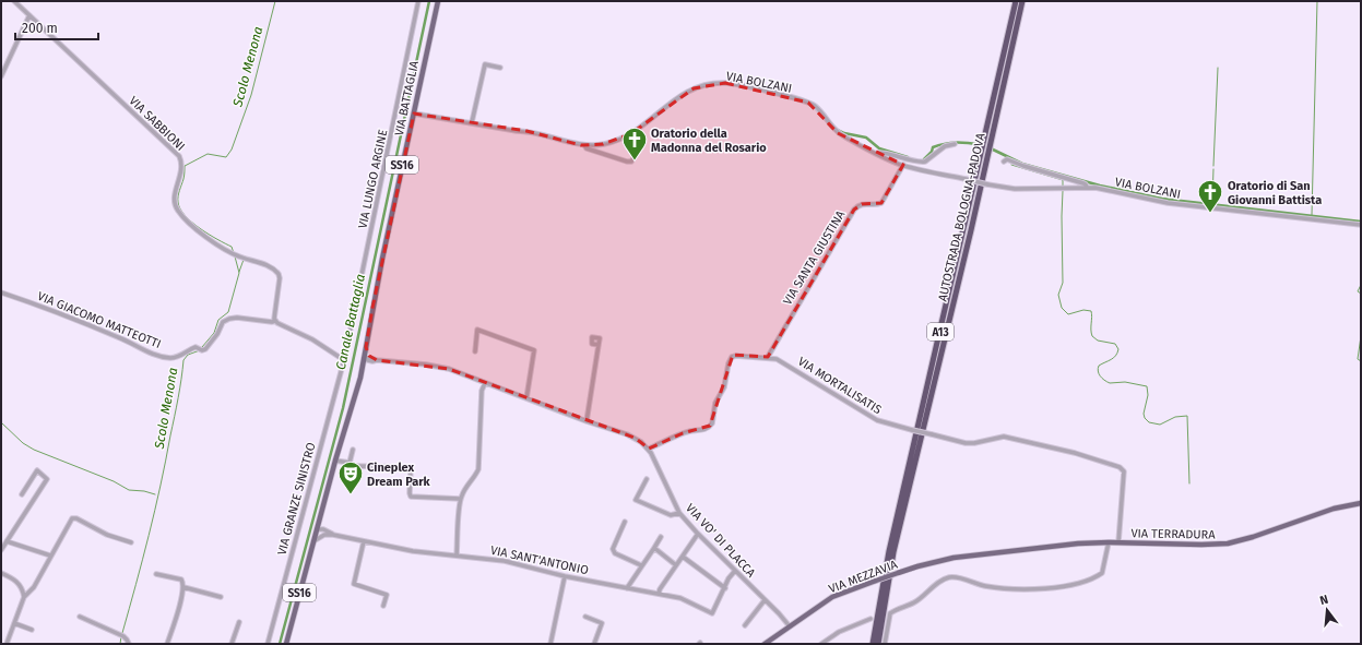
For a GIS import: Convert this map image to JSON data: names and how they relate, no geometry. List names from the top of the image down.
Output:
{
  "streets": {
    "highway": ["AUTOSTRADA BOLOGNA-PADOVA", "A13"],
    "main road": [
      "VIA BATTAGLIA",
      "SS16",
      "VIA TERRADURA",
      "VIA MEZZAVIA"
    ],
    "street": [
      "VIA BOLZANI",
      "VIA SABBIONI",
      "VIA LUNGO ARGINE",
      "VIA SANTA GIUSTINA",
      "VIA GIACOMO MATTEOTTI",
      "VIA MORTALISATIS",
      "VIA GRANZE SINISTRO",
      "VIA VO' DI PLACCA",
      "VIA SANT'ANTONIO"
    ]
  },
  "crossings": [
    ["VIA BOLZANI", "VIA BATTAGLIA"],
    ["VIA BOLZANI", "VIA SANTA GIUSTINA"],
    ["VIA BATTAGLIA", "SS16"],
    ["VIA SABBIONI", "VIA GIACOMO MATTEOTTI"],
    ["SS16", "VIA SANT'ANTONIO"],
    ["VIA LUNGO ARGINE", "VIA GRANZE SINISTRO"],
    ["VIA SANTA GIUSTINA", "VIA MORTALISATIS"],
    ["VIA MORTALISATIS", "VIA TERRADURA"],
    ["VIA MORTALISATIS", "VIA VO' DI PLACCA"],
    ["VIA TERRADURA", "VIA MEZZAVIA"],
    ["VIA VO' DI PLACCA", "VIA MEZZAVIA"]
  ],
  "water": ["Scolo Menona", "Canale Battaglia"],
  "places": {
    "church": ["Oratorio della Madonna del Rosario", "Oratorio di San Giovanni Battista"],
    "theatre": ["Cineplex Dream Park"]
  },
  "scale_bar": "200 m",
  "north": "top"
}
